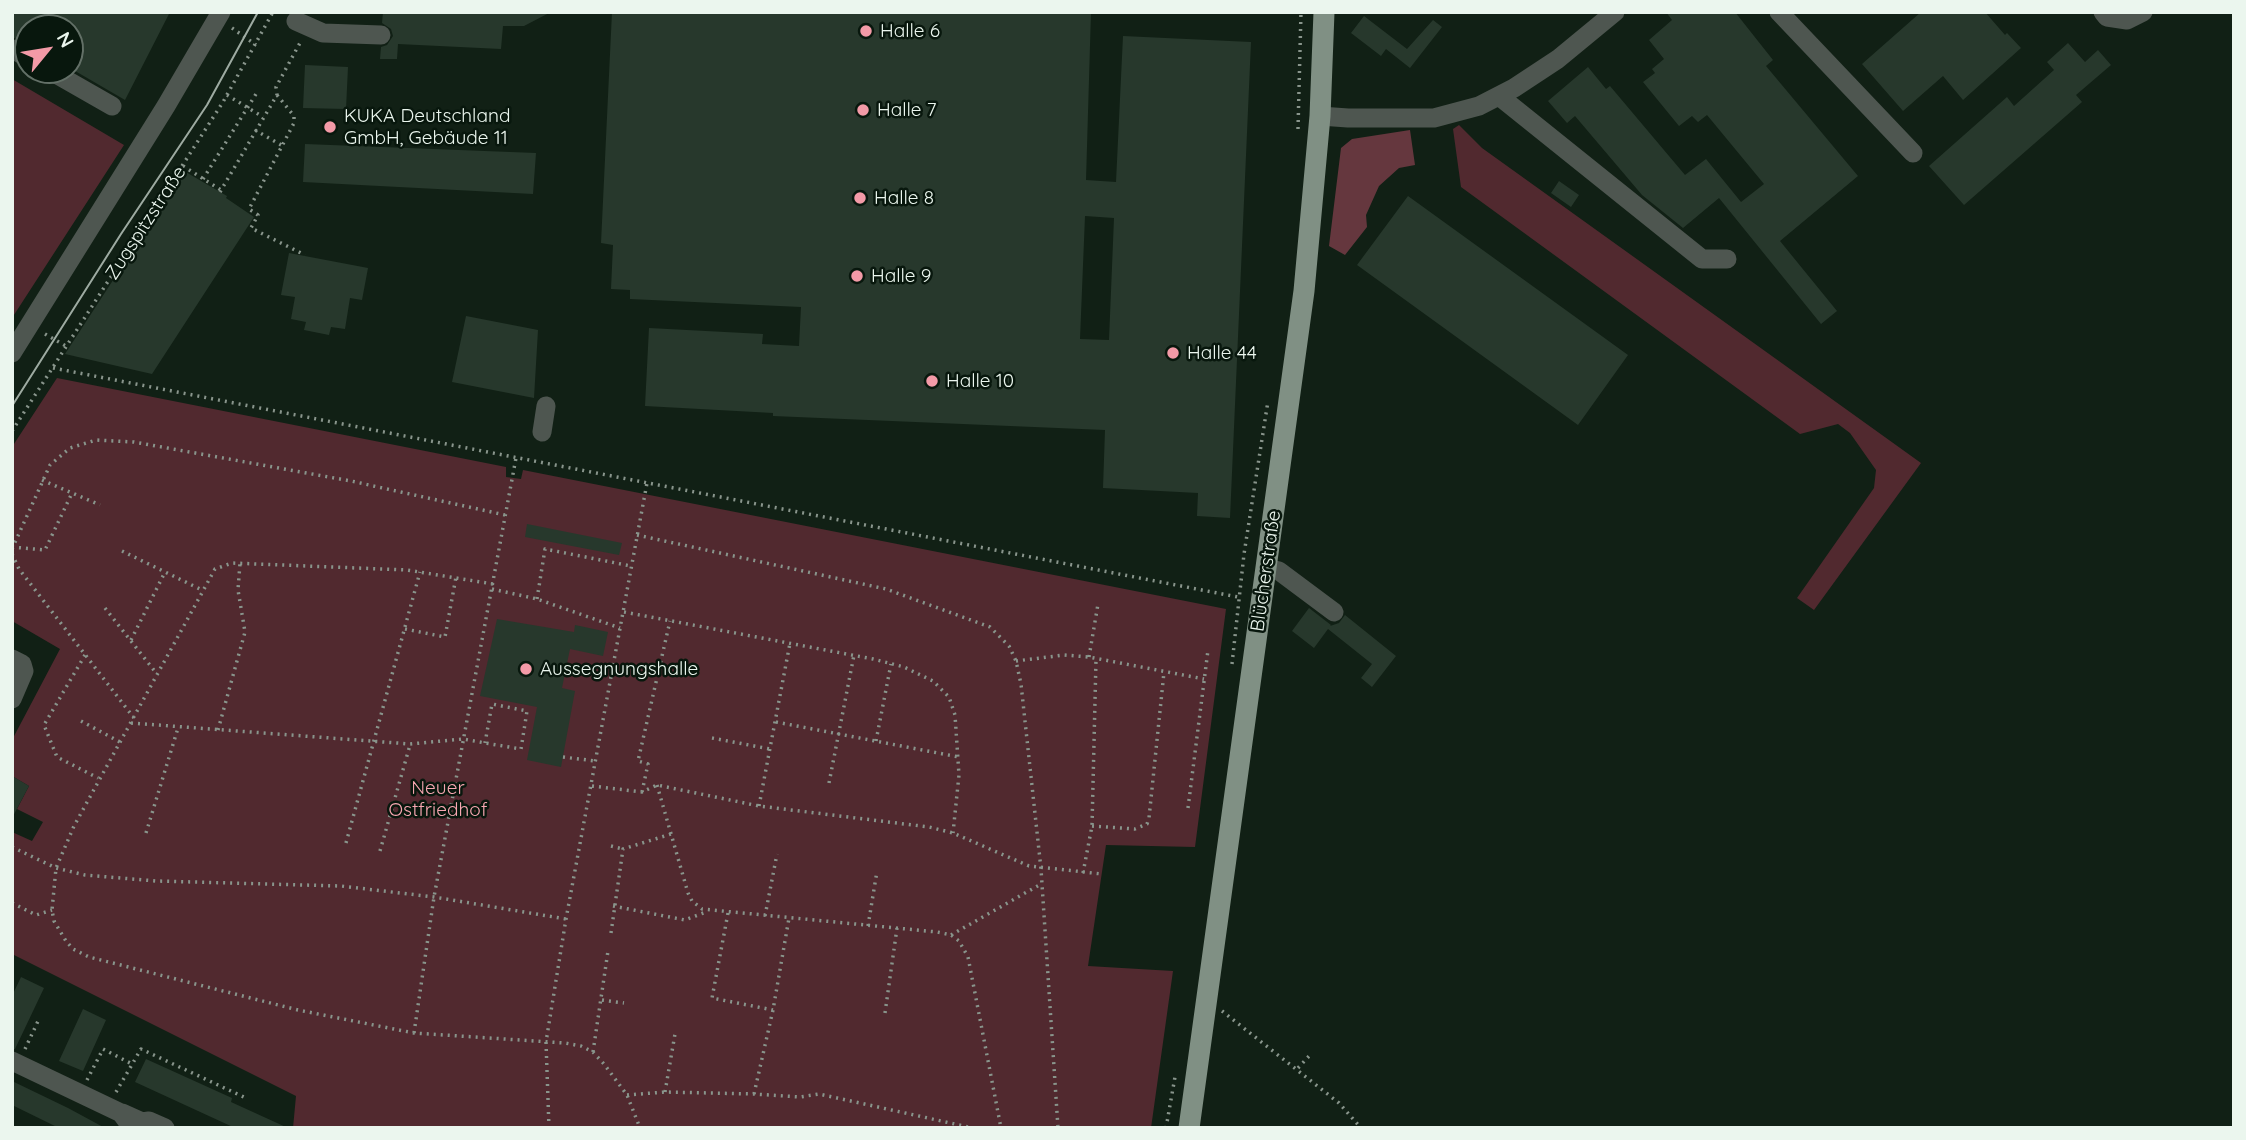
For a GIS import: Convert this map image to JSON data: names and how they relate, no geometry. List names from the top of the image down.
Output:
{
  "streets": {
    "main road": ["Blücherstraße"],
    "path": ["Zugspitzstraße"]
  },
  "parks": ["Neuer Ostfriedhof"],
  "places": [
    "Halle 6",
    "Halle 7",
    "KUKA Deutschland GmbH, Gebäude 11",
    "Halle 8",
    "Halle 9",
    "Halle 44",
    "Halle 10",
    "Aussegnungshalle"
  ],
  "north": "top right"
}
